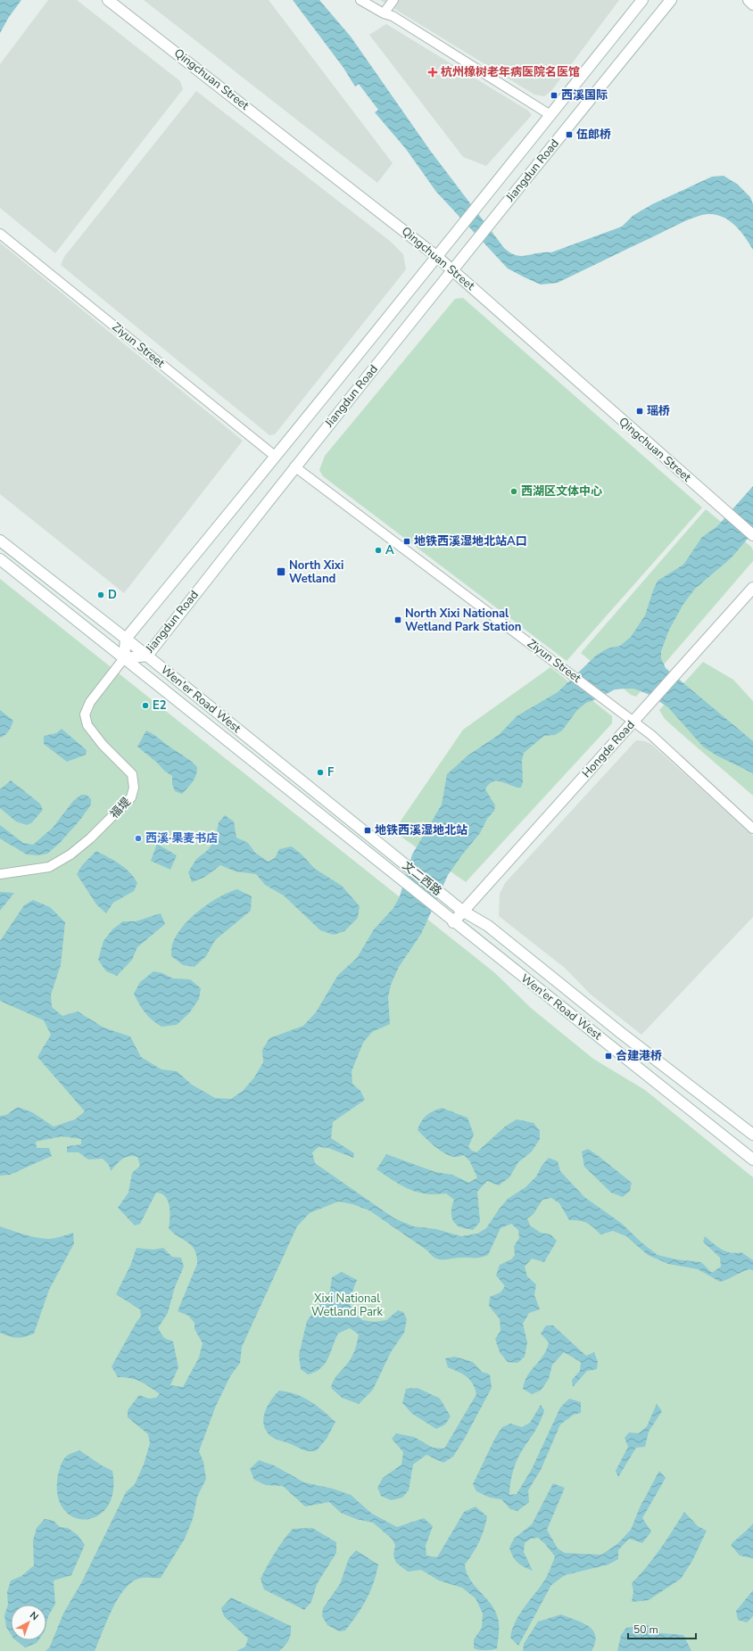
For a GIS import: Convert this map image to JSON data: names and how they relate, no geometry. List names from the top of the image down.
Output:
{
  "streets": {
    "main road": [
      "Qingchuan Street",
      "Jiangdun Road",
      "Wen'er Road West",
      "Hongde Road",
      "文二西路"
    ],
    "street": ["Ziyun Street", "福堤"]
  },
  "crossings": [
    ["Qingchuan Street", "Jiangdun Road"],
    ["Jiangdun Road", "Ziyun Street"],
    ["Jiangdun Road", "Wen'er Road West"],
    ["Jiangdun Road", "福堤"],
    ["Ziyun Street", "Hongde Road"],
    ["Wen'er Road West", "Hongde Road"],
    ["Wen'er Road West", "福堤"],
    ["Wen'er Road West", "文二西路"]
  ],
  "parks": ["Xixi National Wetland Park"],
  "places": {
    "health": ["杭州橡树老年病医院名医馆"],
    "transit": [
      "西溪国际",
      "伍郎桥",
      "瑶桥",
      "地铁西溪湿地北站A口",
      "North Xixi Wetland",
      "North Xixi National Wetland Park Station",
      "地铁西溪湿地北站",
      "合建港桥"
    ],
    "other": [
      "西湖区文体中心",
      "A",
      "D",
      "E2",
      "F",
      "西溪·果麦书店"
    ]
  },
  "scale_bar": "50 m",
  "north": "top right"
}
